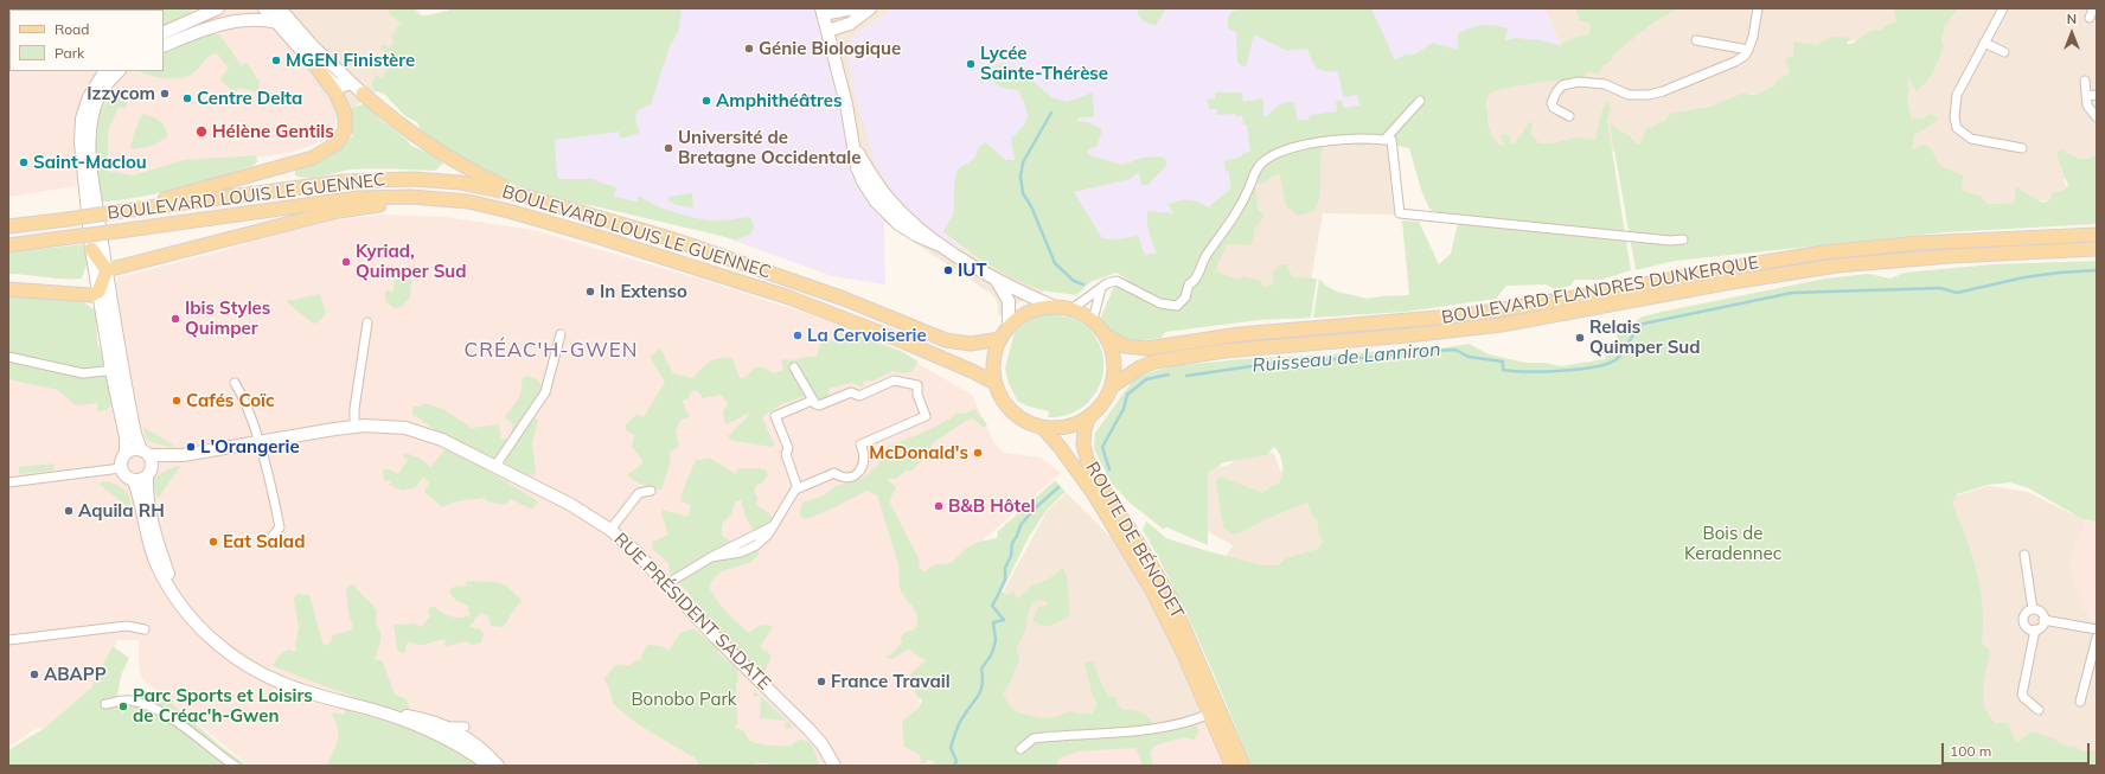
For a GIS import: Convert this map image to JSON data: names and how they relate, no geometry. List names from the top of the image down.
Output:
{
  "streets": {
    "main road": ["BOULEVARD LOUIS LE GUENNEC", "BOULEVARD FLANDRES DUNKERQUE", "ROUTE DE BÉNODET"],
    "street": ["RUE PRÉSIDENT SADATE"]
  },
  "crossings": [
    ["BOULEVARD LOUIS LE GUENNEC", "BOULEVARD FLANDRES DUNKERQUE"],
    ["BOULEVARD LOUIS LE GUENNEC", "ROUTE DE BÉNODET"],
    ["BOULEVARD FLANDRES DUNKERQUE", "ROUTE DE BÉNODET"]
  ],
  "districts": ["CRÉAC'H-GWEN"],
  "water": ["Ruisseau de Lanniron"],
  "parks": ["Bois de Keradennec", "Bonobo Park"],
  "places": [
    "Génie Biologique",
    "MGEN Finistère",
    "Lycée Sainte-Thérèse",
    "Izzycom",
    "Centre Delta",
    "Amphithéâtres",
    "Hélène Gentils",
    "Université de Bretagne Occidentale",
    "Saint-Maclou",
    "Kyriad, Quimper Sud",
    "IUT",
    "In Extenso",
    "Ibis Styles Quimper",
    "La Cervoiserie",
    "Relais Quimper Sud",
    "Cafés Coïc",
    "L'Orangerie",
    "McDonald's",
    "B&B Hôtel",
    "Aquila RH",
    "Eat Salad",
    "ABAPP",
    "France Travail",
    "Parc Sports et Loisirs de Créac'h-Gwen"
  ],
  "legend": ["Road", "Park"],
  "scale_bar": "100 m",
  "north": "top"
}
